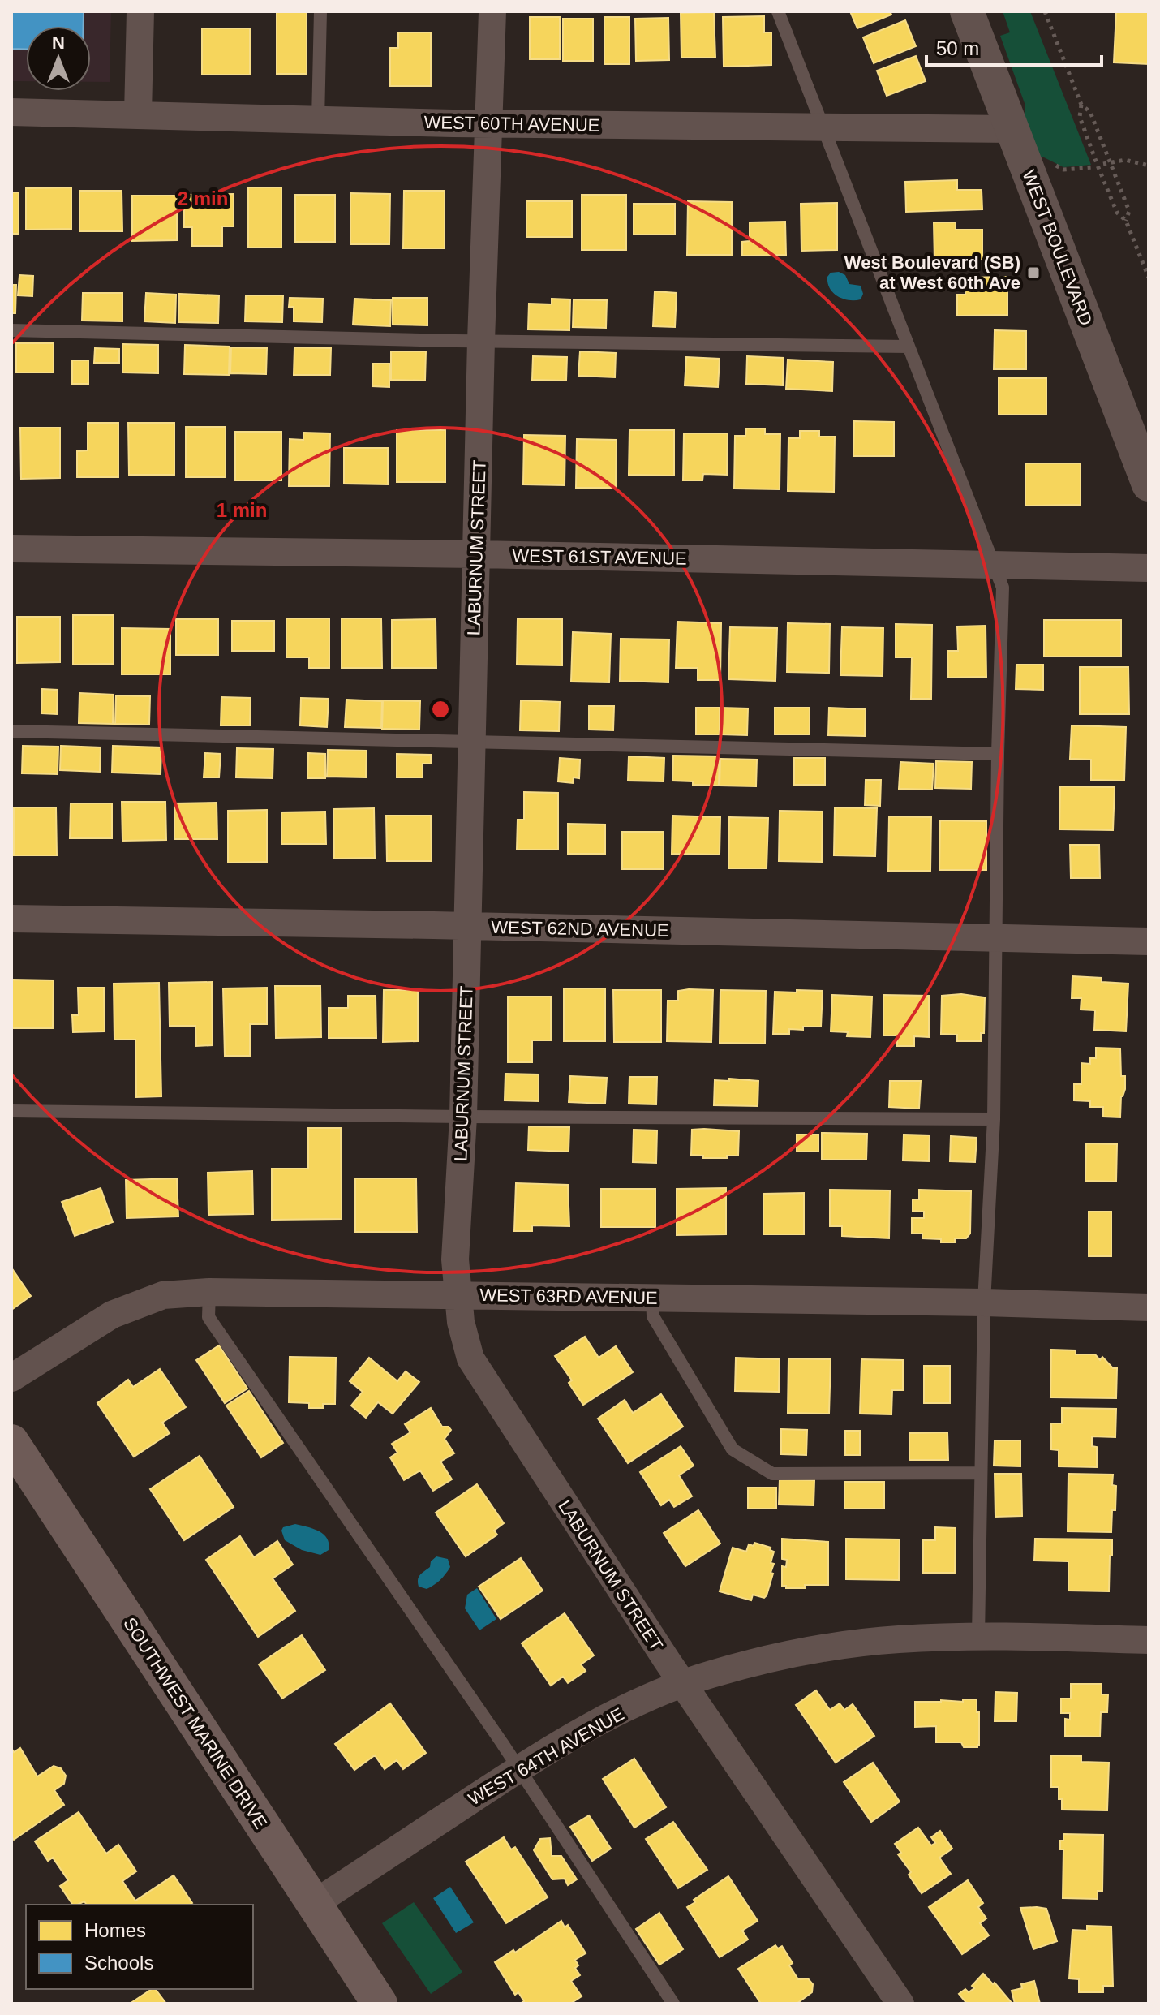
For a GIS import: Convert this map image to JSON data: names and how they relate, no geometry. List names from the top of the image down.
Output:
{
  "streets": {
    "main road": ["SOUTHWEST MARINE DRIVE"],
    "street": [
      "WEST 60TH AVENUE",
      "WEST BOULEVARD",
      "LABURNUM STREET",
      "WEST 61ST AVENUE",
      "WEST 62ND AVENUE",
      "WEST 63RD AVENUE",
      "WEST 64TH AVENUE"
    ]
  },
  "crossings": [
    ["WEST 60TH AVENUE", "WEST BOULEVARD"],
    ["WEST 60TH AVENUE", "LABURNUM STREET"],
    ["LABURNUM STREET", "WEST 61ST AVENUE"],
    ["LABURNUM STREET", "WEST 62ND AVENUE"],
    ["LABURNUM STREET", "WEST 63RD AVENUE"],
    ["LABURNUM STREET", "WEST 64TH AVENUE"],
    ["SOUTHWEST MARINE DRIVE", "WEST 64TH AVENUE"]
  ],
  "places": {
    "transit": ["West Boulevard (SB) at West 60th Ave"]
  },
  "legend": ["Homes", "Schools"],
  "scale_bar": "50 m",
  "north": "top",
  "rings": ["2 min", "1 min"]
}
